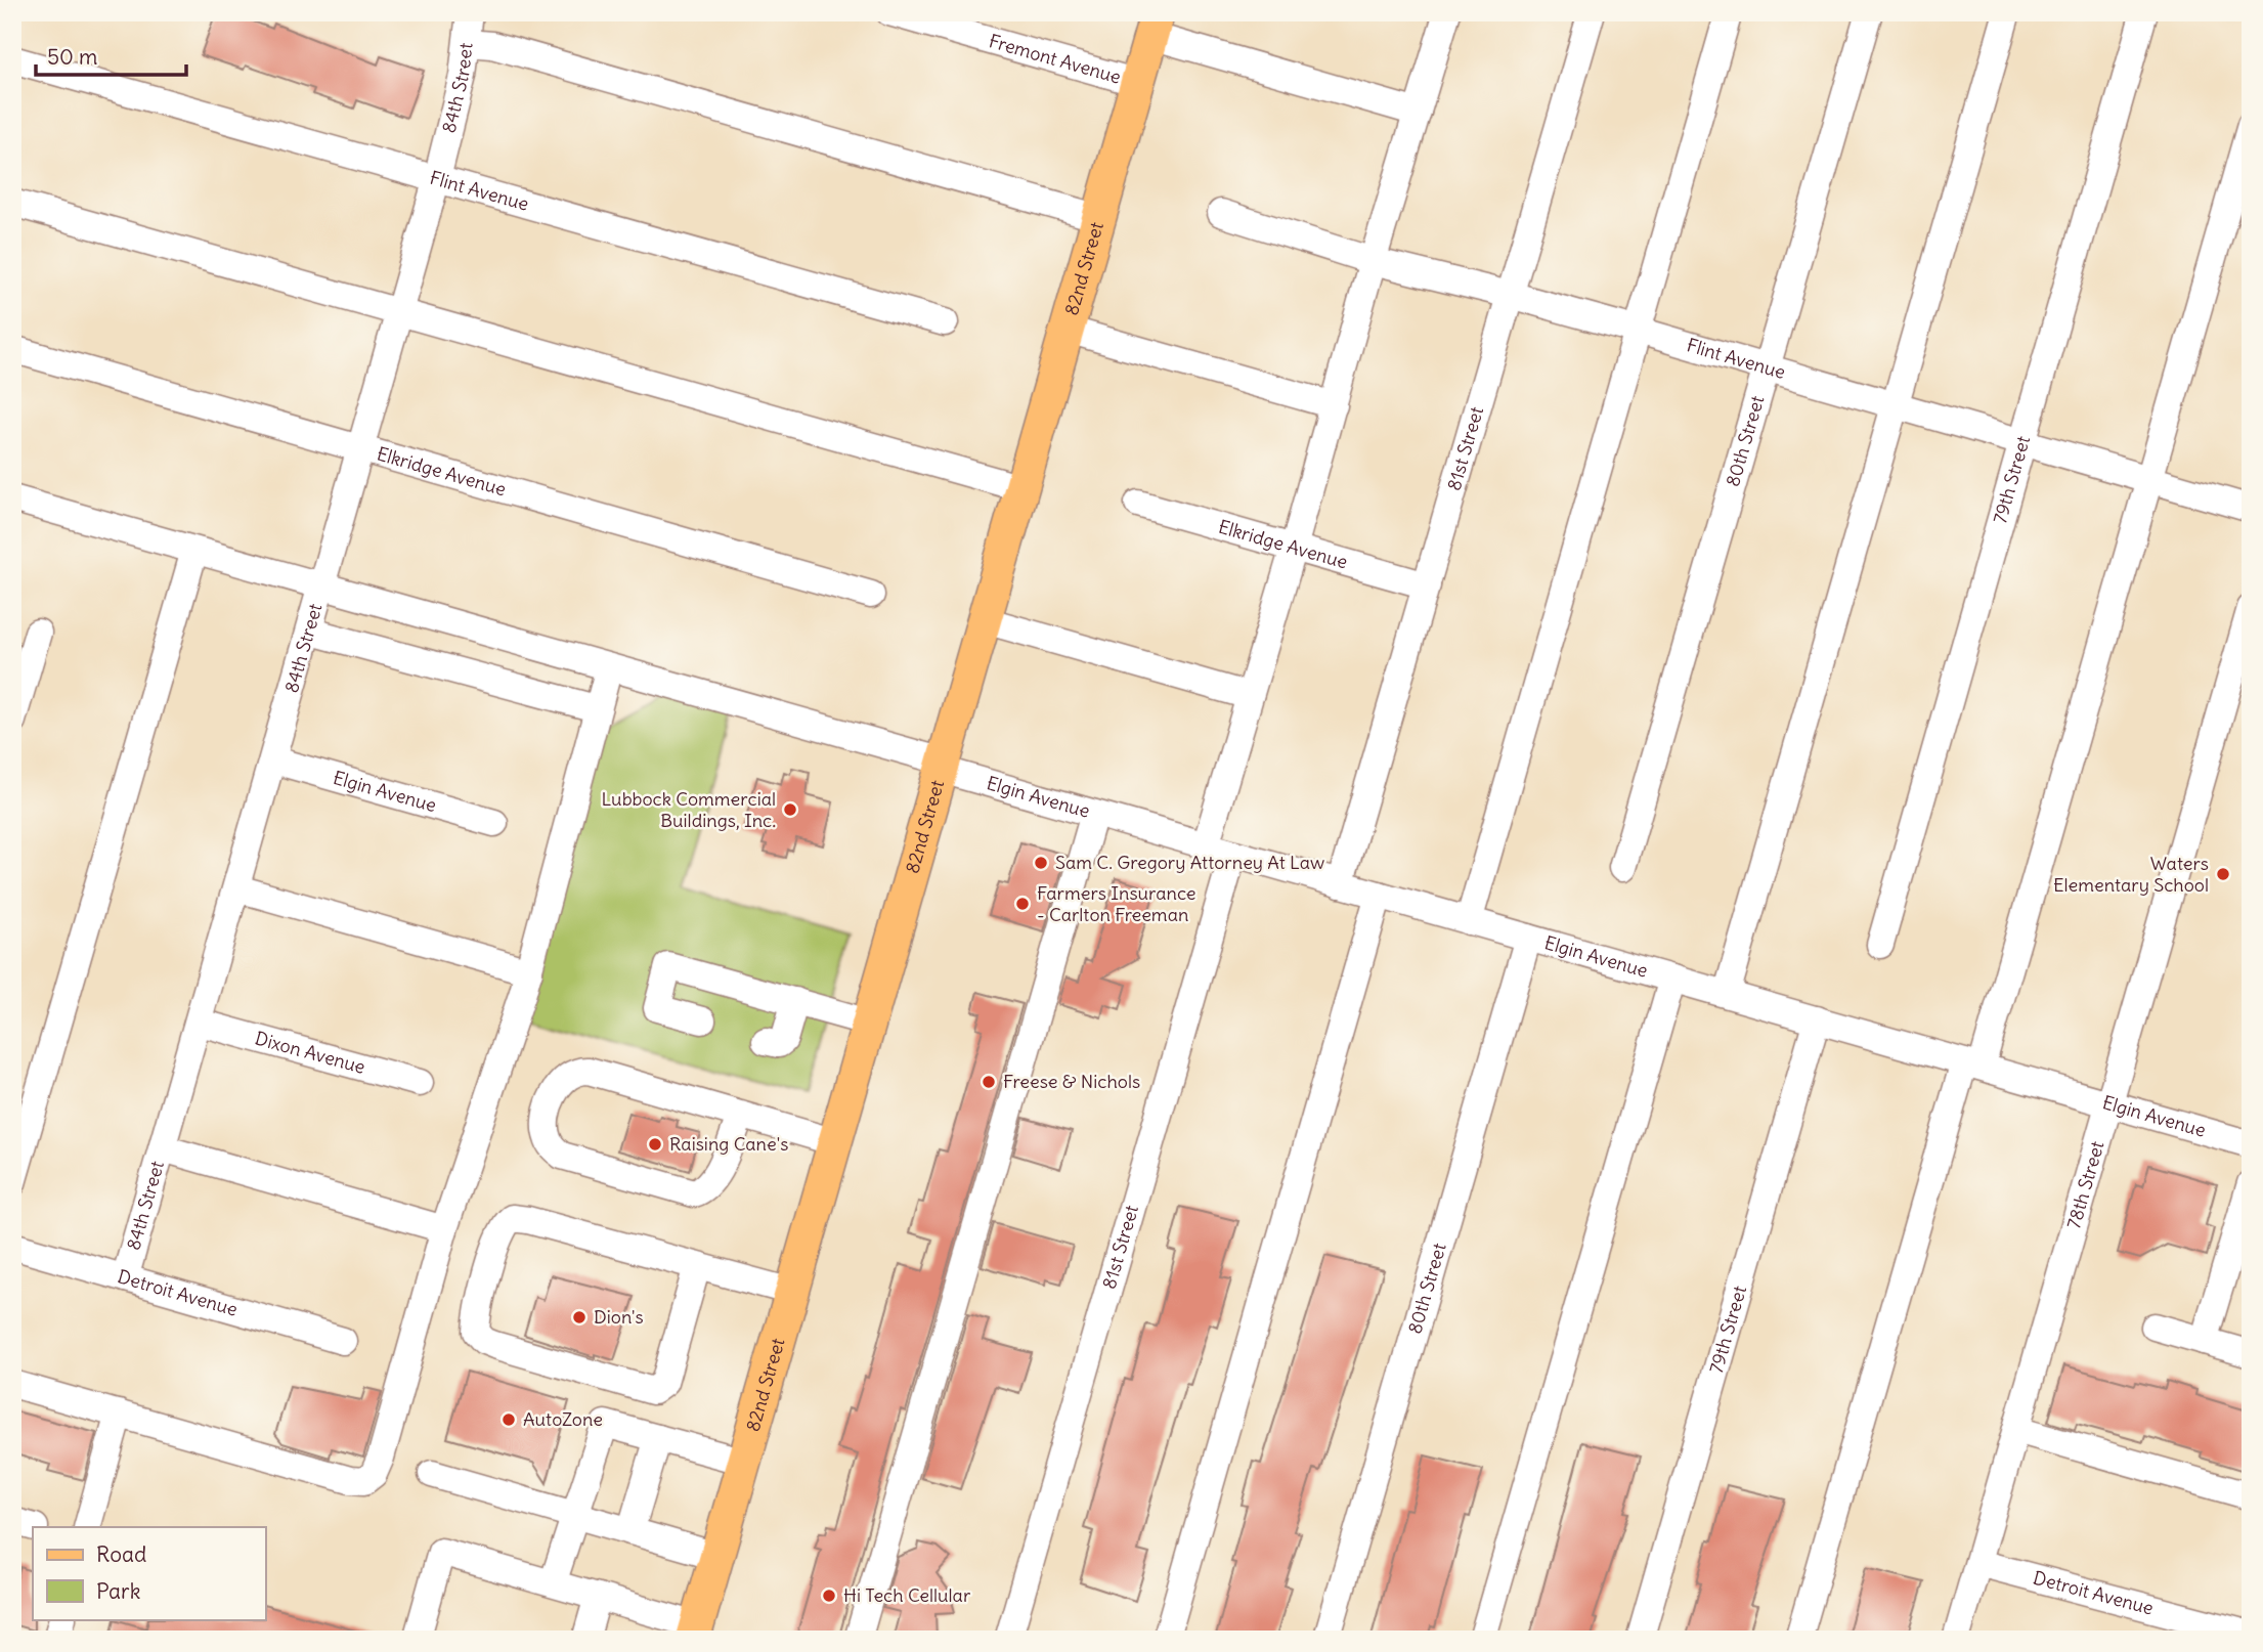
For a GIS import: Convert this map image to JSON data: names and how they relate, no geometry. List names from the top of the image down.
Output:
{
  "streets": {
    "main road": ["82nd Street"],
    "street": [
      "Fremont Avenue",
      "84th Street",
      "Flint Avenue",
      "80th Street",
      "81st Street",
      "Elkridge Avenue",
      "79th Street",
      "Elgin Avenue",
      "Dixon Avenue",
      "78th Street",
      "Detroit Avenue"
    ]
  },
  "crossings": [
    ["Fremont Avenue", "82nd Street"],
    ["84th Street", "Flint Avenue"],
    ["84th Street", "Elkridge Avenue"],
    ["84th Street", "Elgin Avenue"],
    ["84th Street", "Dixon Avenue"],
    ["84th Street", "Detroit Avenue"],
    ["Flint Avenue", "80th Street"],
    ["Flint Avenue", "81st Street"],
    ["Flint Avenue", "79th Street"],
    ["82nd Street", "Elgin Avenue"],
    ["80th Street", "Elgin Avenue"],
    ["81st Street", "Elkridge Avenue"],
    ["81st Street", "Elgin Avenue"],
    ["79th Street", "Elgin Avenue"],
    ["Elgin Avenue", "78th Street"],
    ["78th Street", "Detroit Avenue"]
  ],
  "places": [
    "Lubbock Commercial Buildings, Inc.",
    "Sam C. Gregory Attorney At Law",
    "Waters Elementary School",
    "Farmers Insurance - Carlton Freeman",
    "Freese & Nichols",
    "Raising Cane's",
    "Dion's",
    "AutoZone",
    "Hi Tech Cellular"
  ],
  "legend": ["Road", "Park"],
  "scale_bar": "50 m"
}
